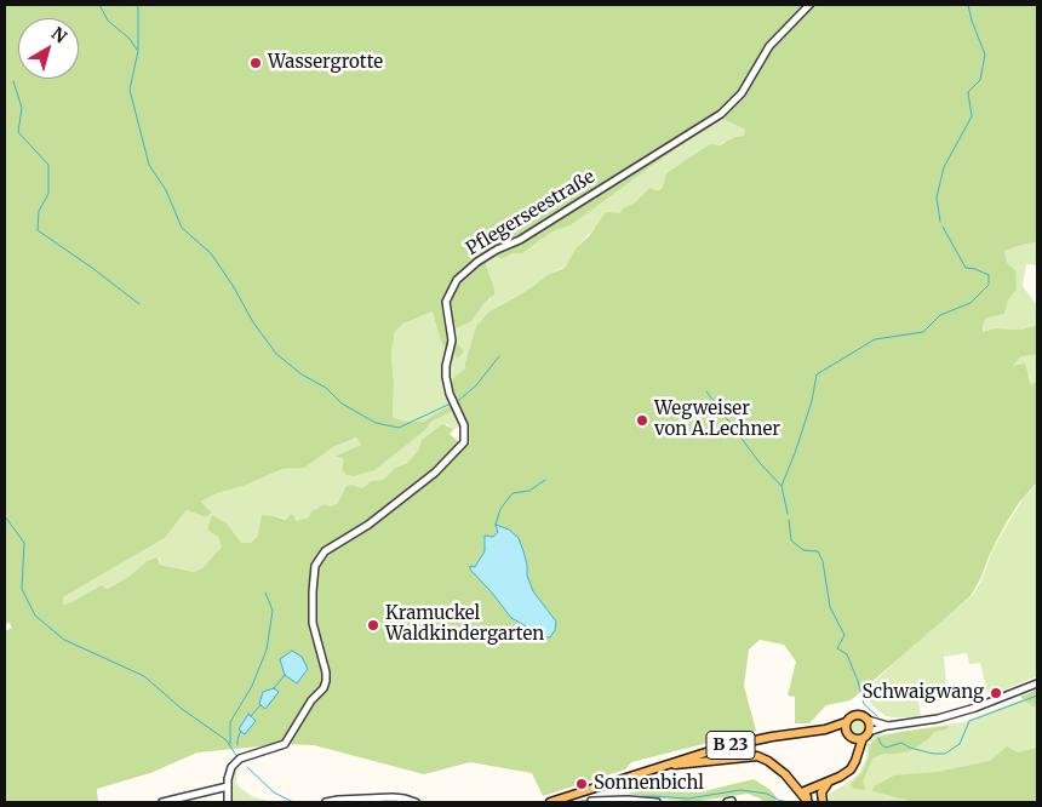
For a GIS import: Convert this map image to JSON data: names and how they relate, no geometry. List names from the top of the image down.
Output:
{
  "streets": {
    "main road": ["B 23"],
    "street": ["Pflegerseestraße"]
  },
  "places": [
    "Wassergrotte",
    "Wegweiser von A.Lechner",
    "Kramuckel Waldkindergarten",
    "Schwaigwang",
    "Sonnenbichl"
  ],
  "north": "top right"
}
